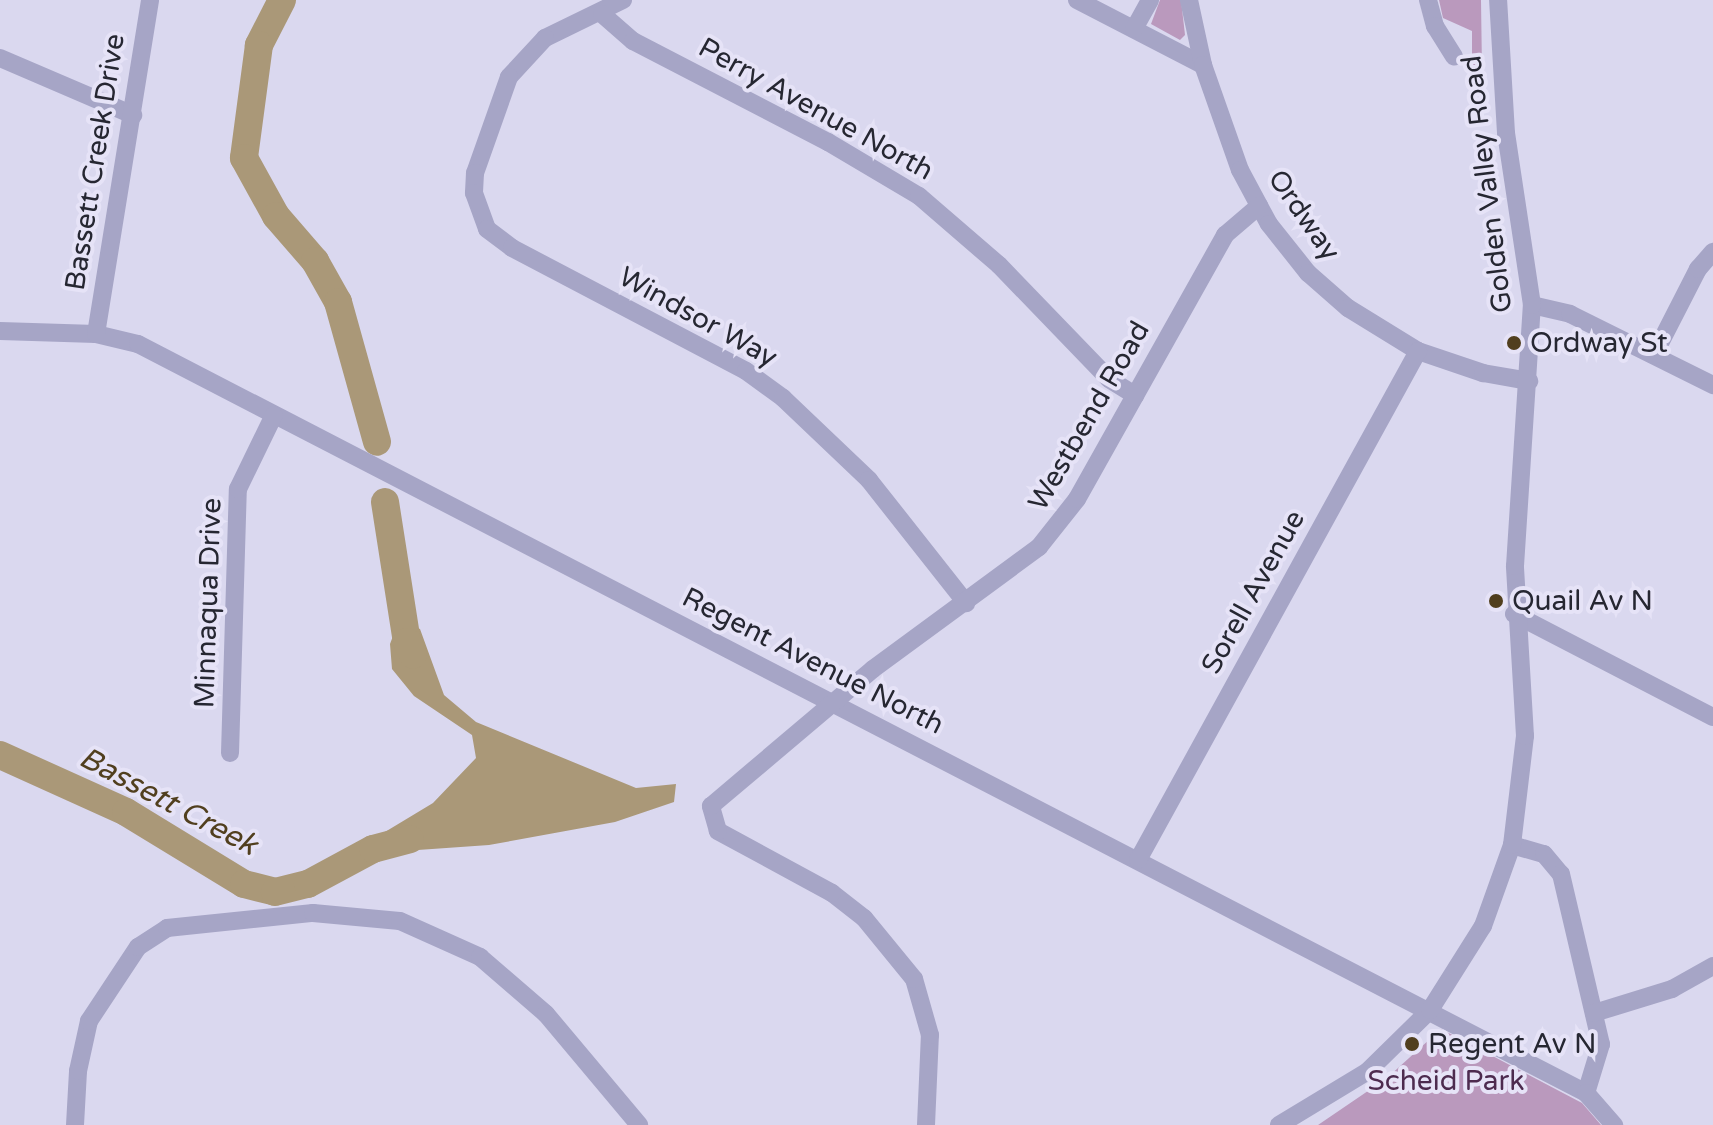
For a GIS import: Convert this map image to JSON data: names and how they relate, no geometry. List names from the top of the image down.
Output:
{
  "streets": {
    "street": [
      "Perry Avenue North",
      "Bassett Creek Drive",
      "Golden Valley Road",
      "Ordway",
      "Windsor Way",
      "Westbend Road",
      "Sorell Avenue",
      "Minnaqua Drive",
      "Regent Avenue North"
    ]
  },
  "crossings": [
    ["Perry Avenue North", "Windsor Way"],
    ["Perry Avenue North", "Westbend Road"],
    ["Bassett Creek Drive", "Regent Avenue North"],
    ["Golden Valley Road", "Ordway"],
    ["Golden Valley Road", "Regent Avenue North"],
    ["Ordway", "Westbend Road"],
    ["Ordway", "Sorell Avenue"],
    ["Windsor Way", "Westbend Road"],
    ["Westbend Road", "Regent Avenue North"],
    ["Sorell Avenue", "Regent Avenue North"],
    ["Minnaqua Drive", "Regent Avenue North"]
  ],
  "water": ["Bassett Creek"],
  "parks": ["Scheid Park"],
  "places": ["Ordway St", "Quail Av N", "Regent Av N"]
}
